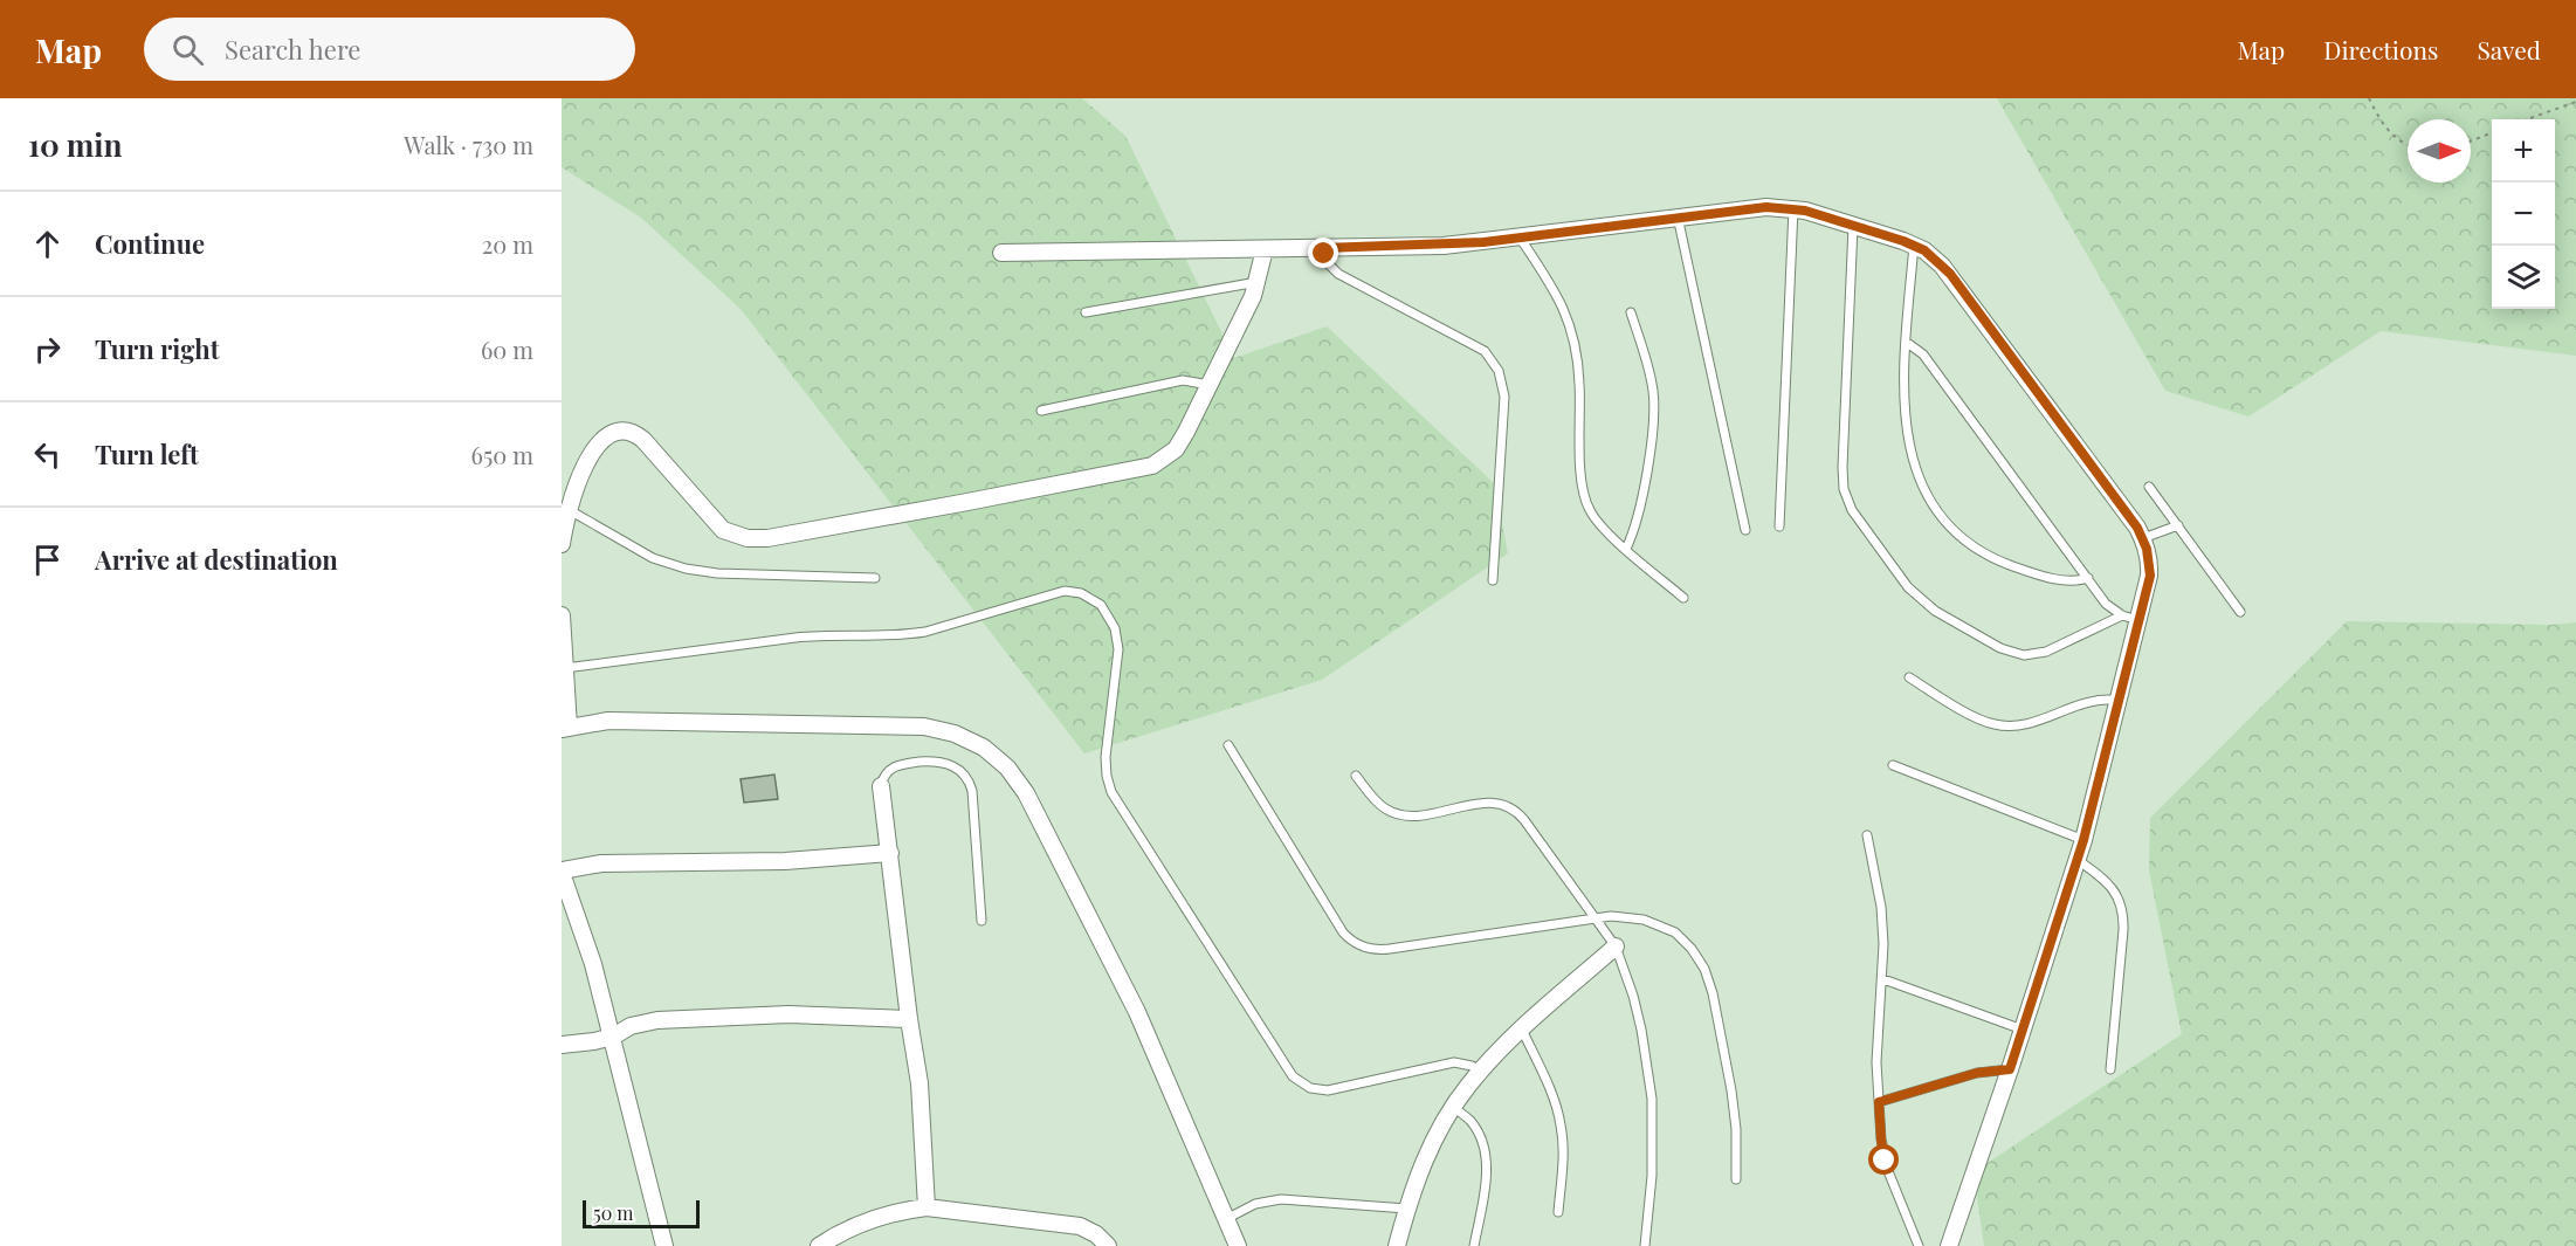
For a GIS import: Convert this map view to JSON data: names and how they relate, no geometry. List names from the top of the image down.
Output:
{
  "scale_bar": "50 m",
  "north": "right",
  "page": {
    "header": "Map",
    "search": "Search here",
    "nav": ["Map", "Directions", "Saved"],
    "heading": ["10 min", "Walk · 730 m"],
    "map_buttons": ["+", "−"],
    "list": [
      ["Continue", "20 m"],
      ["Turn right", "60 m"],
      ["Turn left", "650 m"],
      "Arrive at destination"
    ],
    "scale": "50 m"
  }
}
